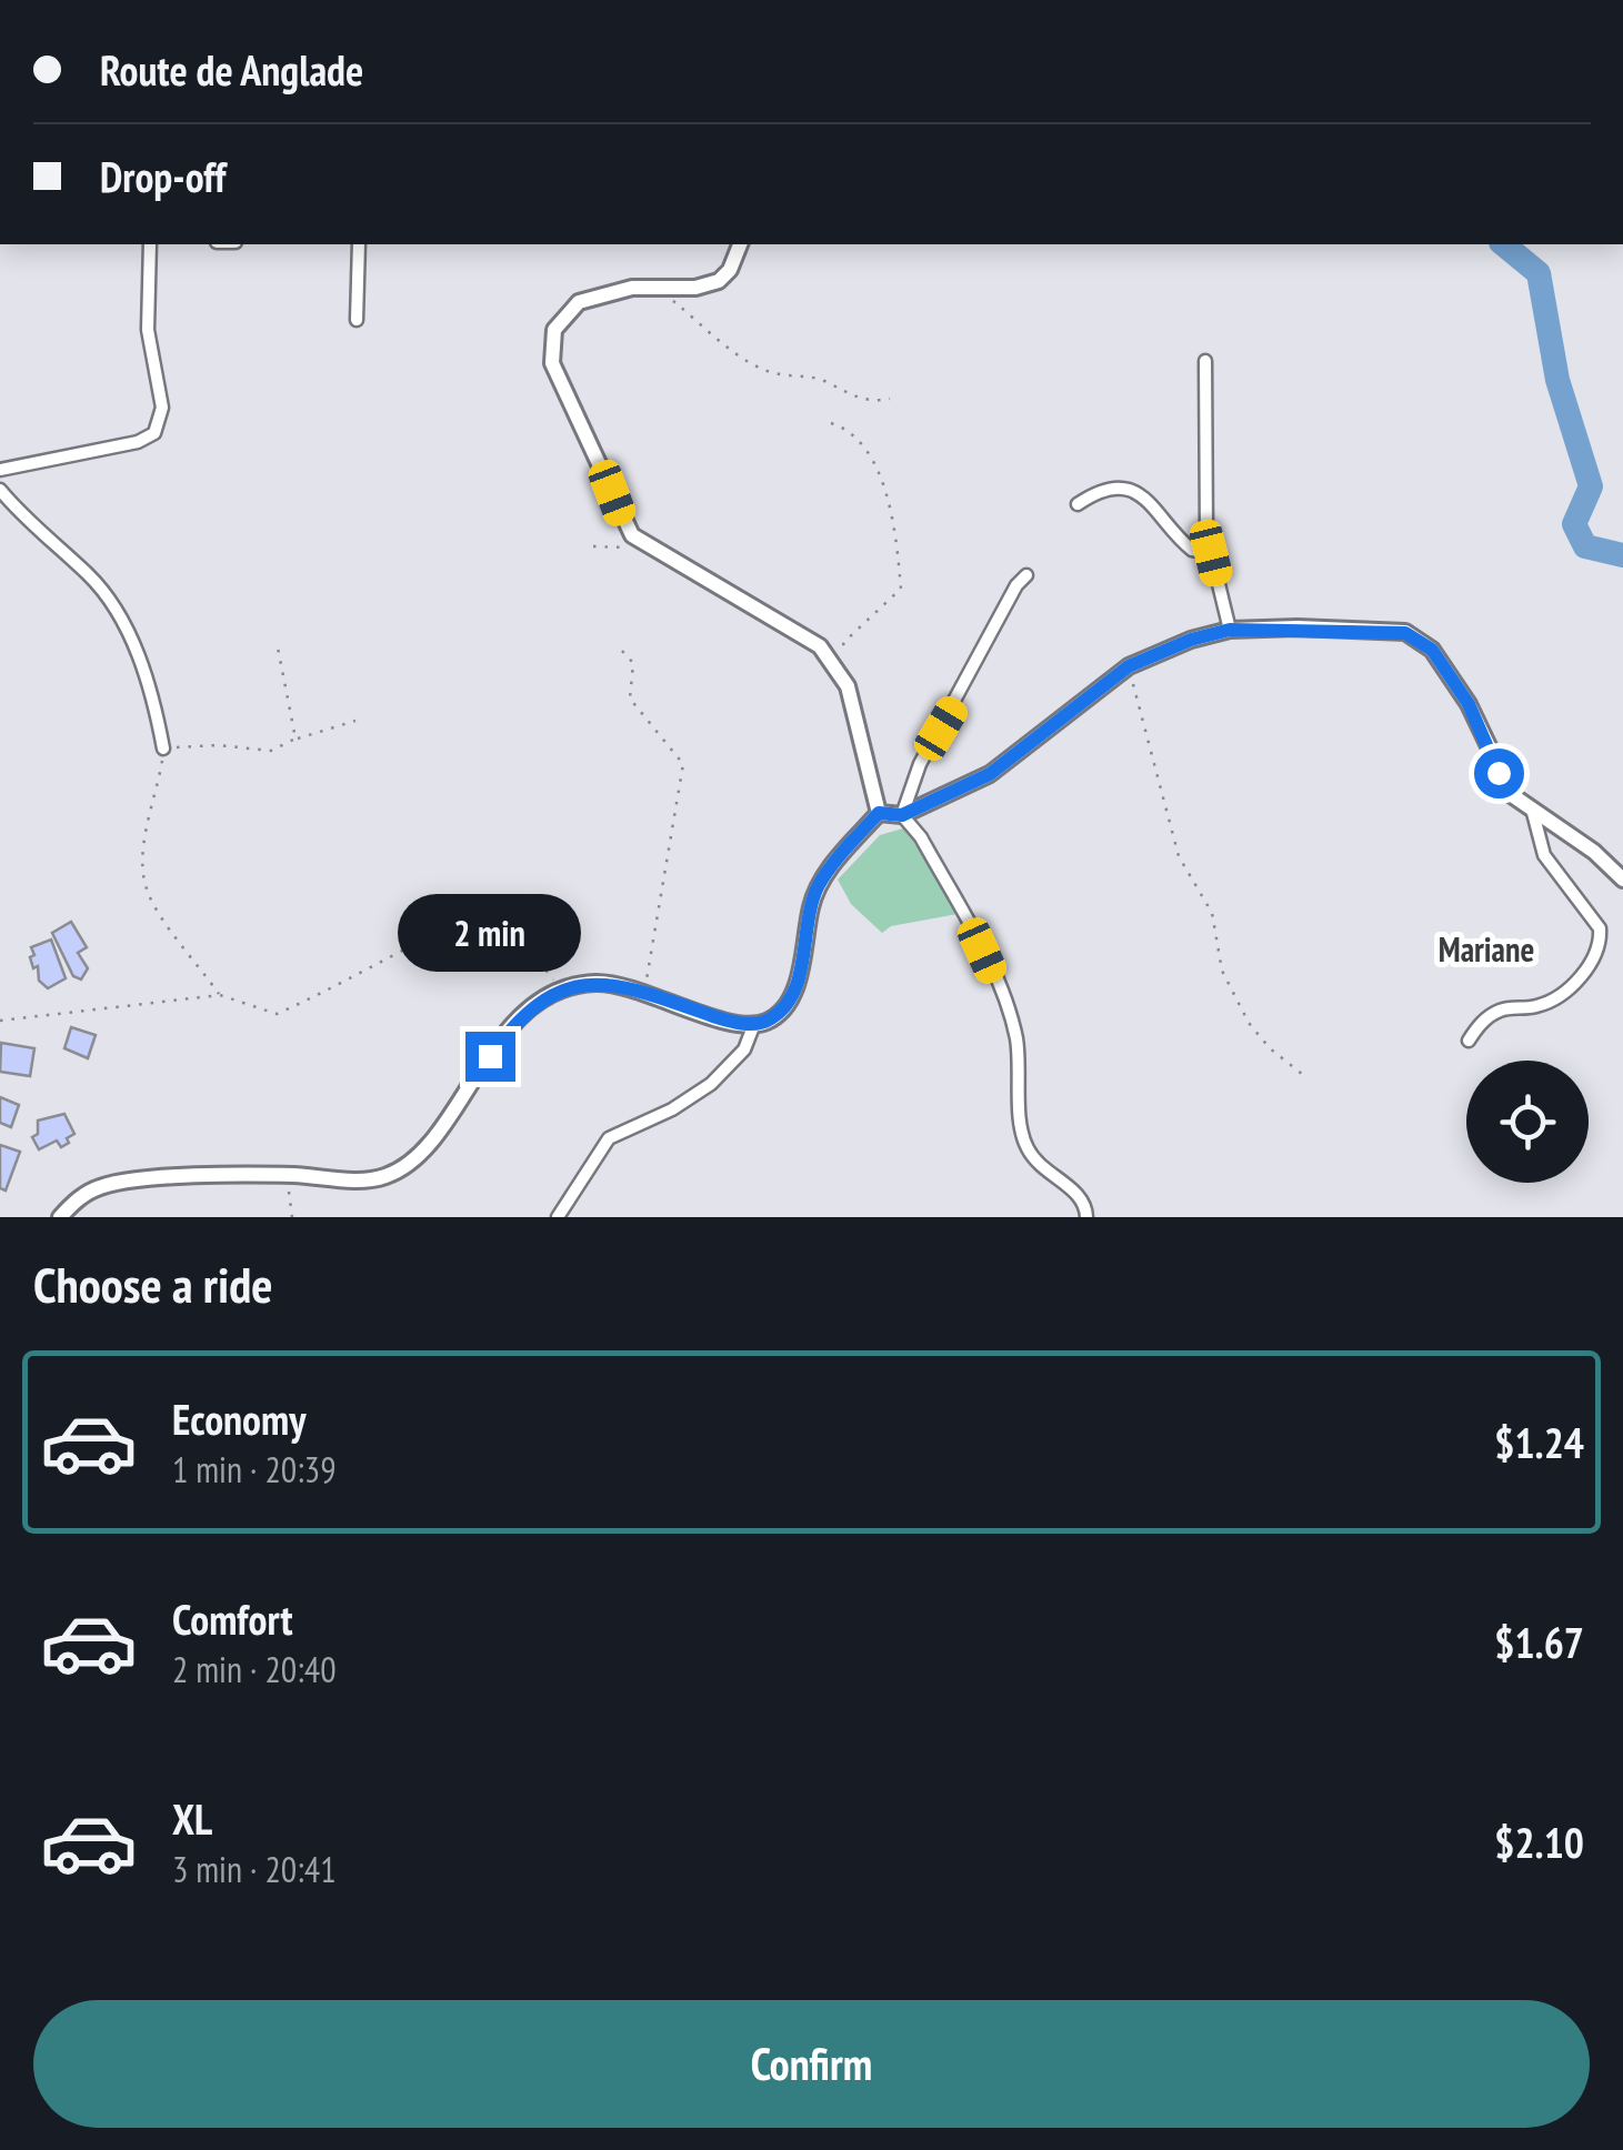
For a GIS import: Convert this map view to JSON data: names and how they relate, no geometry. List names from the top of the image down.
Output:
{
  "districts": ["Mariane"],
  "page": {
    "banner": ["Route de Anglade", "Drop-off"],
    "bubble": "2 min",
    "heading": "Choose a ride",
    "list": [
      {
        "name": "Economy",
        "note": "1 min · 20:39",
        "value": "$1.24"
      },
      {
        "name": "Comfort",
        "note": "2 min · 20:40",
        "value": "$1.67"
      },
      {
        "name": "XL",
        "note": "3 min · 20:41",
        "value": "$2.10"
      }
    ],
    "buttons": "Confirm"
  }
}
